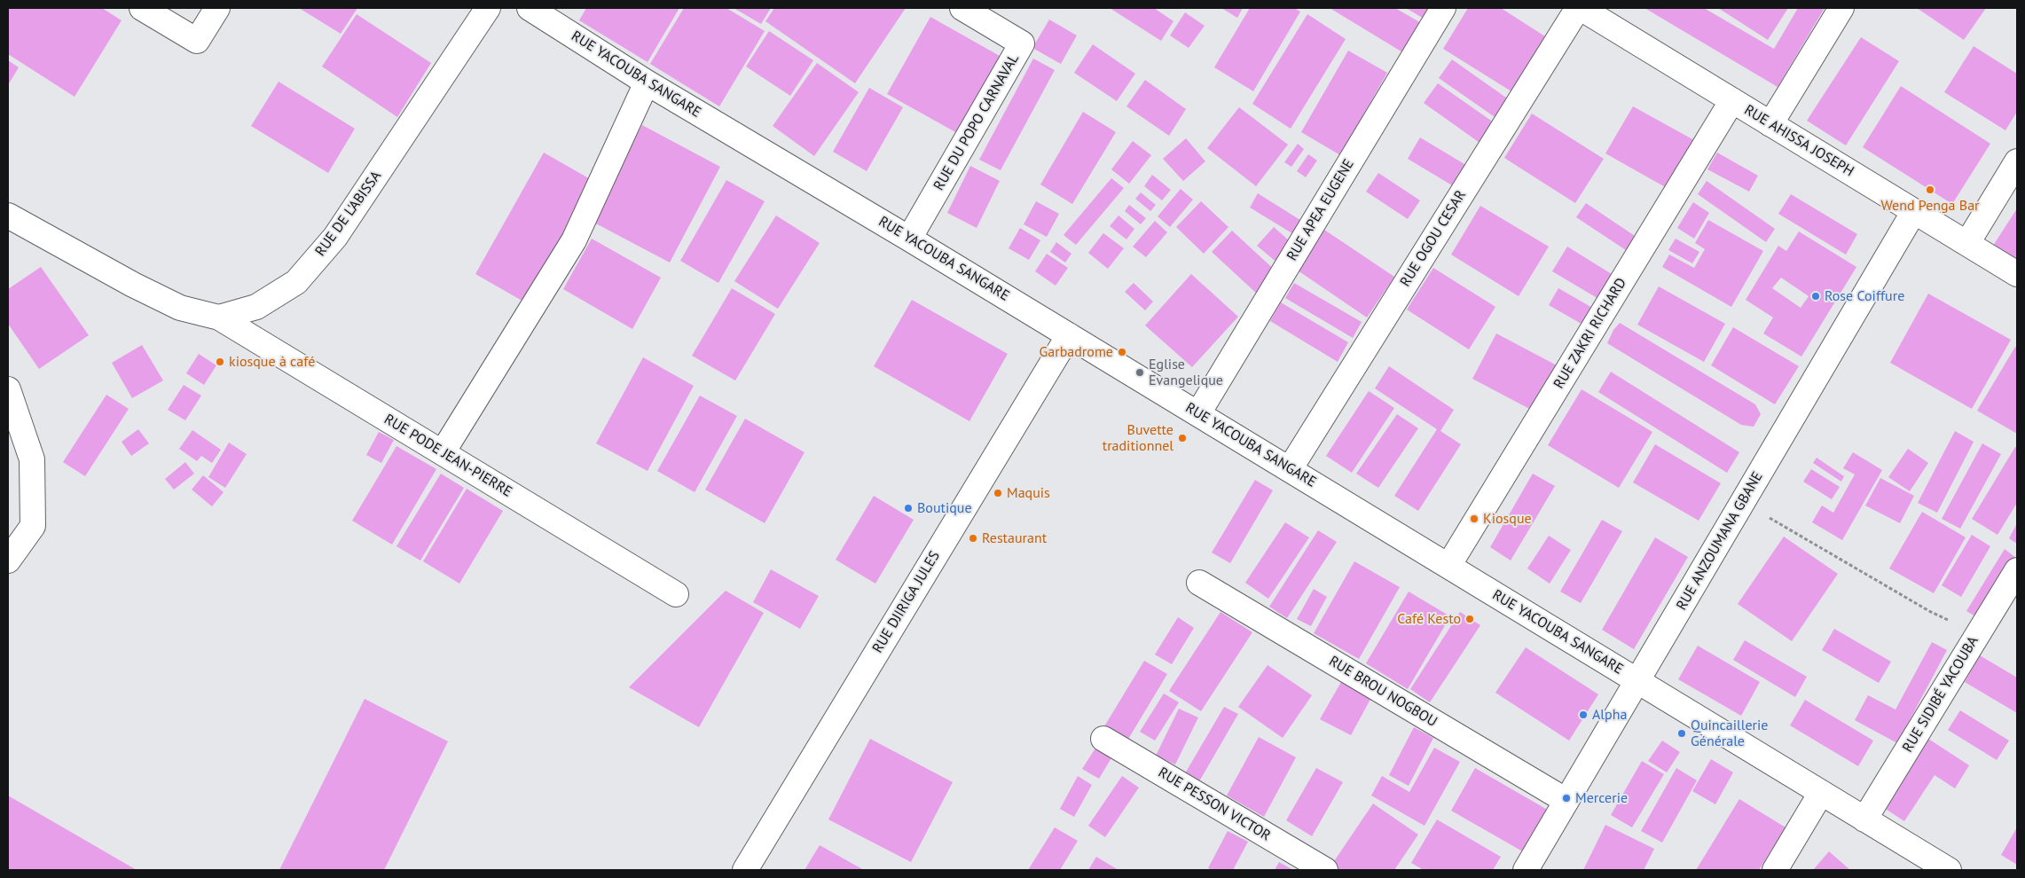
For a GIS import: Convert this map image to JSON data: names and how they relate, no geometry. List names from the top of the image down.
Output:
{
  "streets": {
    "street": [
      "RUE YACOUBA SANGARE",
      "RUE DU POPO CARNAVAL",
      "RUE AHISSA JOSEPH",
      "RUE APEA EUGENE",
      "RUE DE L'ABISSA",
      "RUE OGOU CESAR",
      "RUE ZAKRI RICHARD",
      "RUE PODE JEAN-PIERRE",
      "RUE ANZOUMANA GBANE",
      "RUE DJIRIGA JULES",
      "RUE BROU NOGBOU",
      "RUE SIDIBÉ YACOUBA",
      "RUE PESSON VICTOR"
    ]
  },
  "crossings": [
    ["RUE YACOUBA SANGARE", "RUE DU POPO CARNAVAL"],
    ["RUE YACOUBA SANGARE", "RUE APEA EUGENE"],
    ["RUE YACOUBA SANGARE", "RUE OGOU CESAR"],
    ["RUE YACOUBA SANGARE", "RUE ZAKRI RICHARD"],
    ["RUE YACOUBA SANGARE", "RUE ANZOUMANA GBANE"],
    ["RUE YACOUBA SANGARE", "RUE DJIRIGA JULES"],
    ["RUE YACOUBA SANGARE", "RUE SIDIBÉ YACOUBA"],
    ["RUE AHISSA JOSEPH", "RUE OGOU CESAR"],
    ["RUE AHISSA JOSEPH", "RUE ZAKRI RICHARD"],
    ["RUE AHISSA JOSEPH", "RUE ANZOUMANA GBANE"],
    ["RUE DE L'ABISSA", "RUE PODE JEAN-PIERRE"],
    ["RUE ANZOUMANA GBANE", "RUE BROU NOGBOU"]
  ],
  "places": [
    "Wend Penga Bar",
    "Rose Coiffure",
    "Garbadrome",
    "kiosque à café",
    "Eglise Evangelique",
    "Buvette traditionnel",
    "Maquis",
    "Boutique",
    "Kiosque",
    "Restaurant",
    "Café Kesto",
    "Alpha",
    "Quincaillerie Générale",
    "Mercerie"
  ]
}
